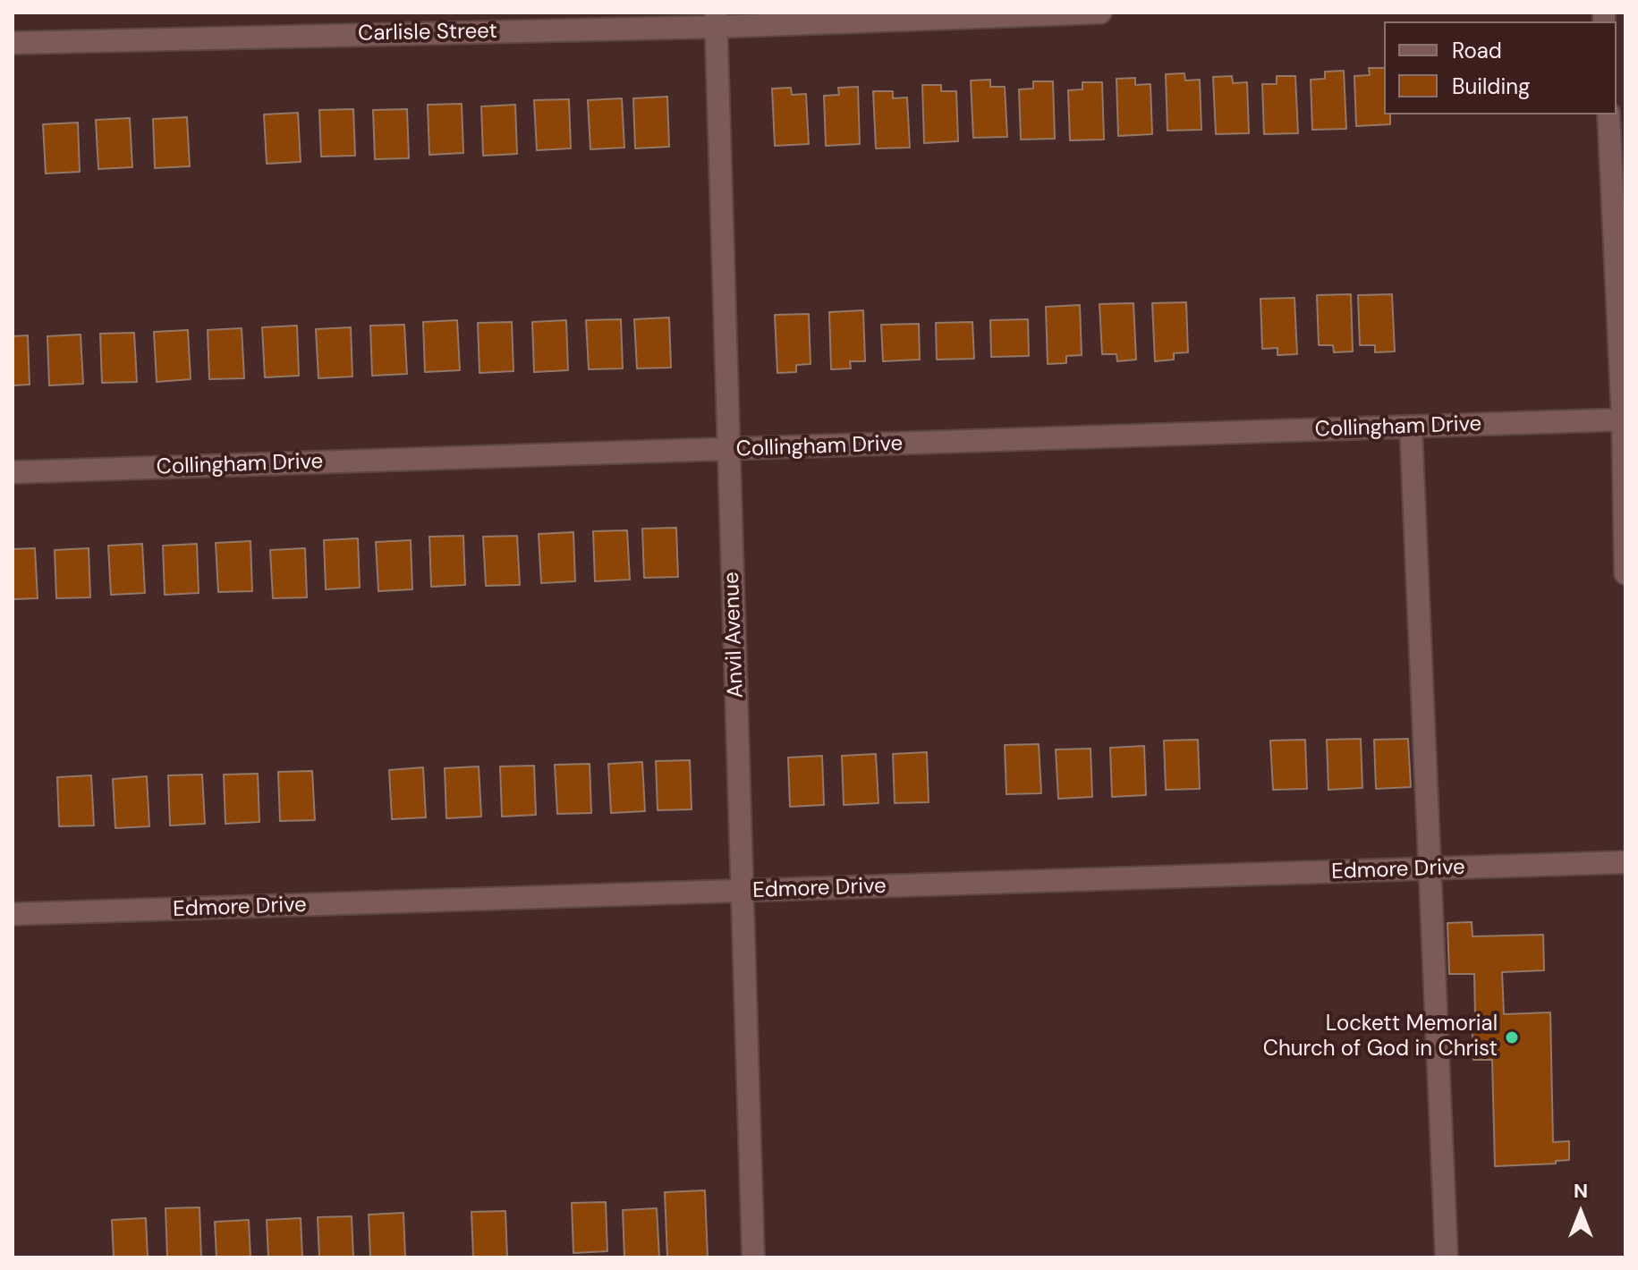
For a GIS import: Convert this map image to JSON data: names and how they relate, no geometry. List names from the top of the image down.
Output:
{
  "streets": {
    "street": [
      "Carlisle Street",
      "Collingham Drive",
      "Anvil Avenue",
      "Edmore Drive"
    ]
  },
  "crossings": [
    ["Carlisle Street", "Anvil Avenue"],
    ["Collingham Drive", "Anvil Avenue"],
    ["Anvil Avenue", "Edmore Drive"]
  ],
  "places": ["Lockett Memorial Church of God in Christ"],
  "legend": ["Road", "Building"],
  "north": "top"
}
